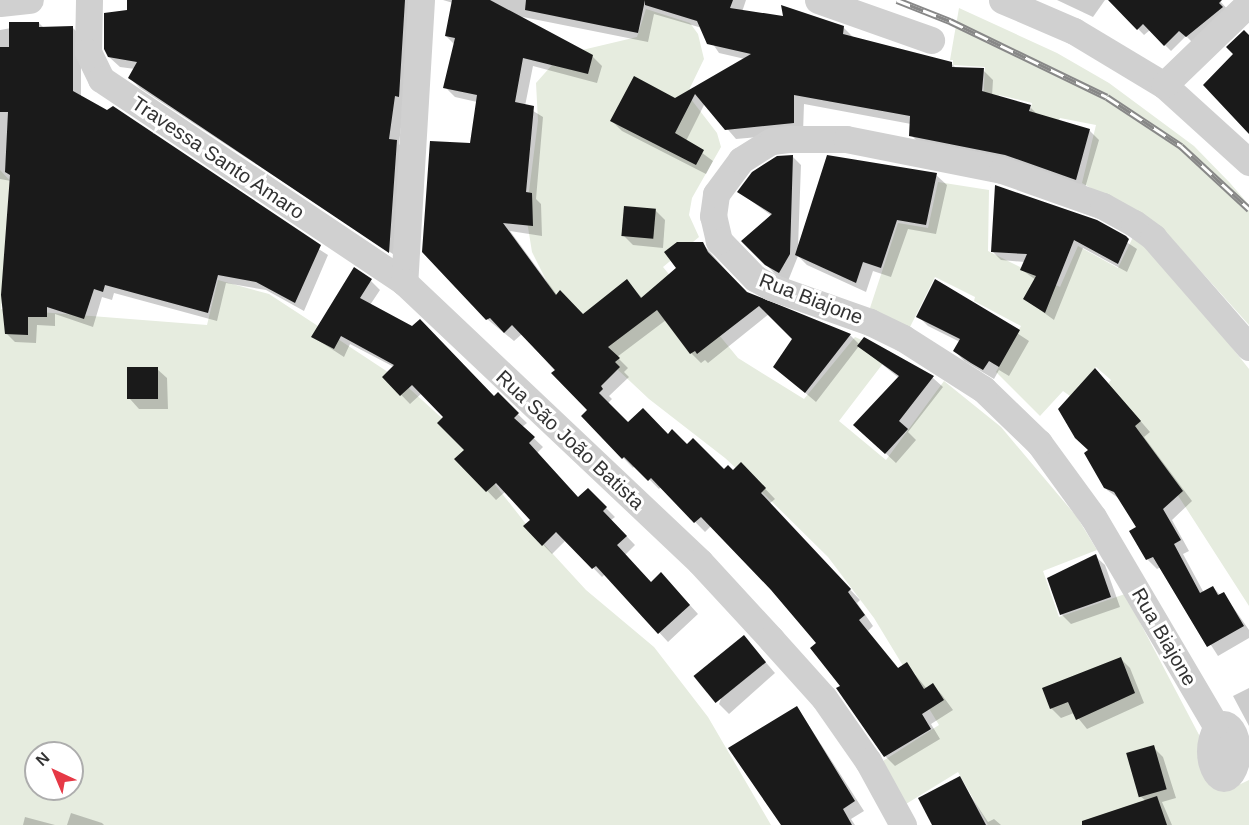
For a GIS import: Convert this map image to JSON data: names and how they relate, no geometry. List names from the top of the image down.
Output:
{
  "streets": {
    "street": ["Travessa Santo Amaro", "Rua Biajone", "Rua São João Batista"]
  },
  "crossings": [
    ["Travessa Santo Amaro", "Rua São João Batista"]
  ],
  "north": "top left"
}
